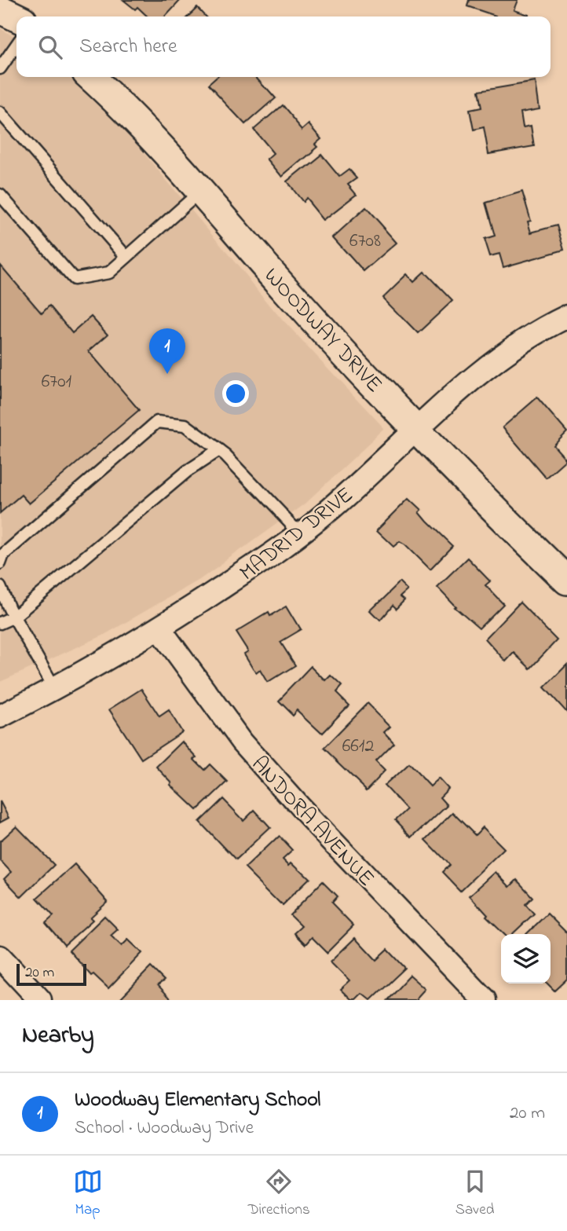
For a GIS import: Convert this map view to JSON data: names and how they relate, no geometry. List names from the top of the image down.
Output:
{
  "streets": {
    "street": ["WOODWAY DRIVE", "MADRID DRIVE", "ANDORA AVENUE"]
  },
  "crossings": [
    ["WOODWAY DRIVE", "MADRID DRIVE"],
    ["MADRID DRIVE", "ANDORA AVENUE"]
  ],
  "house_numbers": ["6708", "6701", "6612"],
  "scale_bar": "20 m",
  "page": {
    "search": "Search here",
    "pins": "1",
    "scale": "20 m",
    "heading": "Nearby",
    "list": [
      {
        "mark": "1",
        "name": "Woodway Elementary School",
        "note": "School · Woodway Drive",
        "value": "20 m"
      }
    ],
    "nav": ["Map", "Directions", "Saved"]
  }
}
